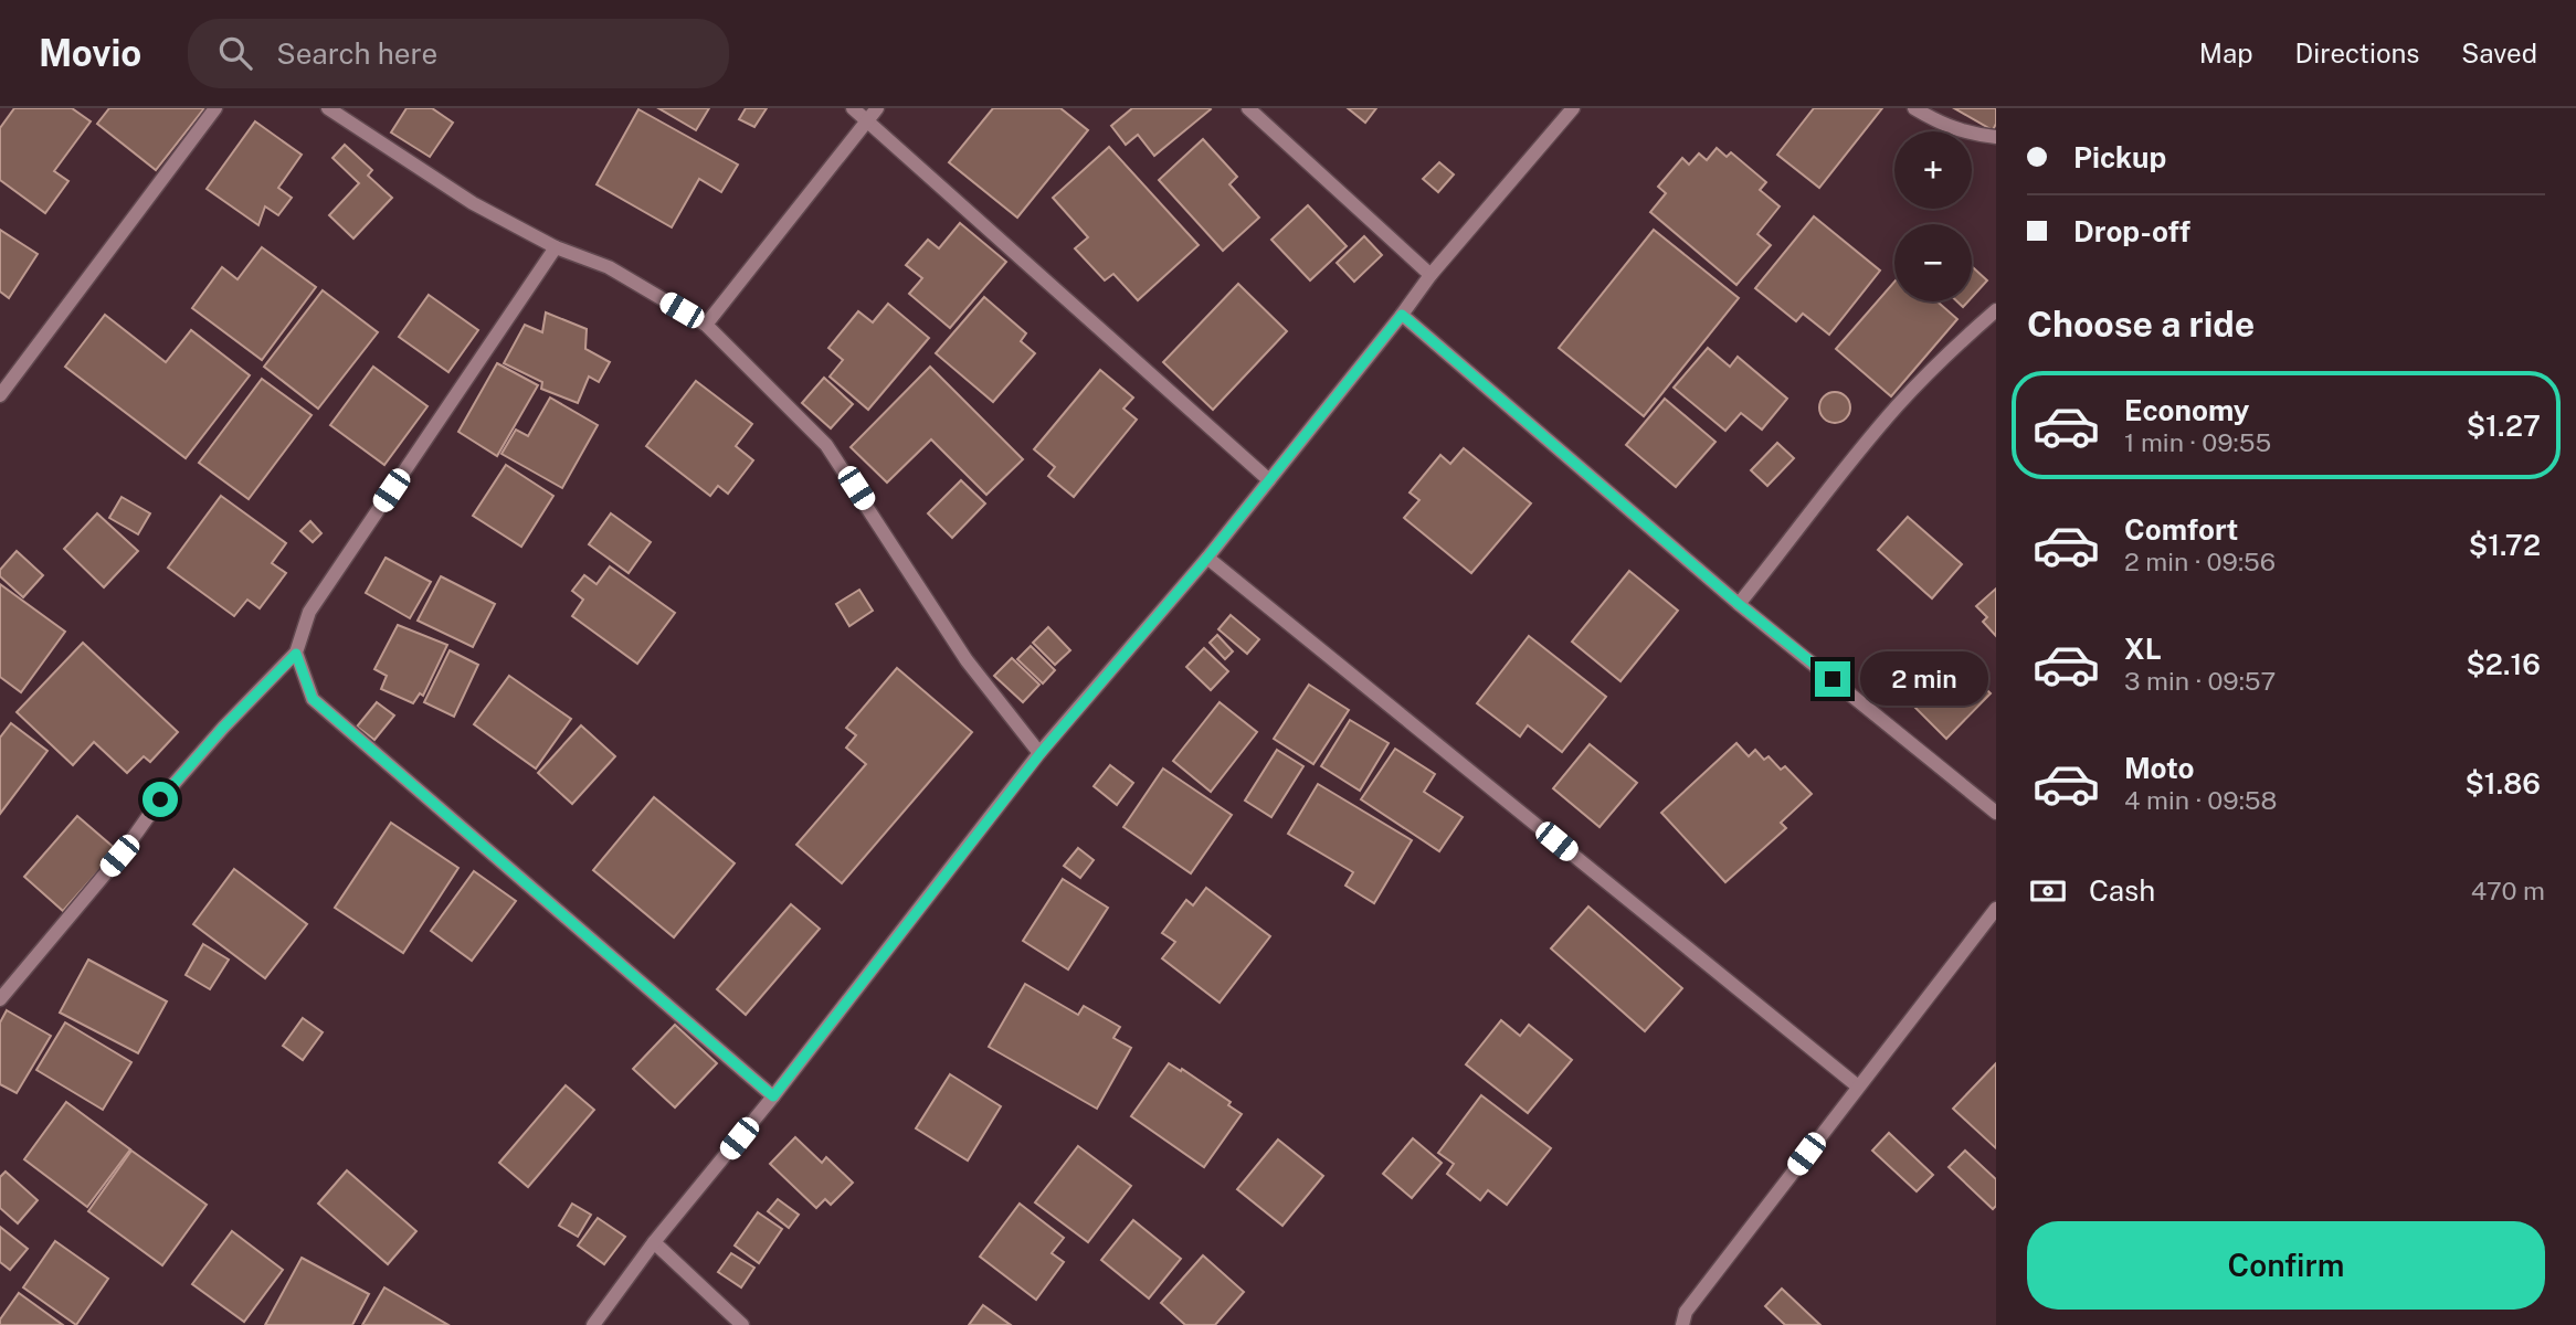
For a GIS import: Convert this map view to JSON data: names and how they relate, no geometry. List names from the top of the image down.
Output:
{
  "page": {
    "header": "Movio",
    "search": "Search here",
    "nav": ["Map", "Directions", "Saved"],
    "banner": ["Pickup", "Drop-off"],
    "map_buttons": ["+", "−"],
    "heading": "Choose a ride",
    "list": [
      {
        "name": "Economy",
        "note": "1 min · 09:55",
        "value": "$1.27"
      },
      {
        "name": "Comfort",
        "note": "2 min · 09:56",
        "value": "$1.72"
      },
      {
        "name": "XL",
        "note": "3 min · 09:57",
        "value": "$2.16"
      },
      {
        "name": "Moto",
        "note": "4 min · 09:58",
        "value": "$1.86"
      }
    ],
    "bubble": "2 min",
    "pay": ["Cash", "470 m"],
    "buttons": "Confirm"
  }
}
